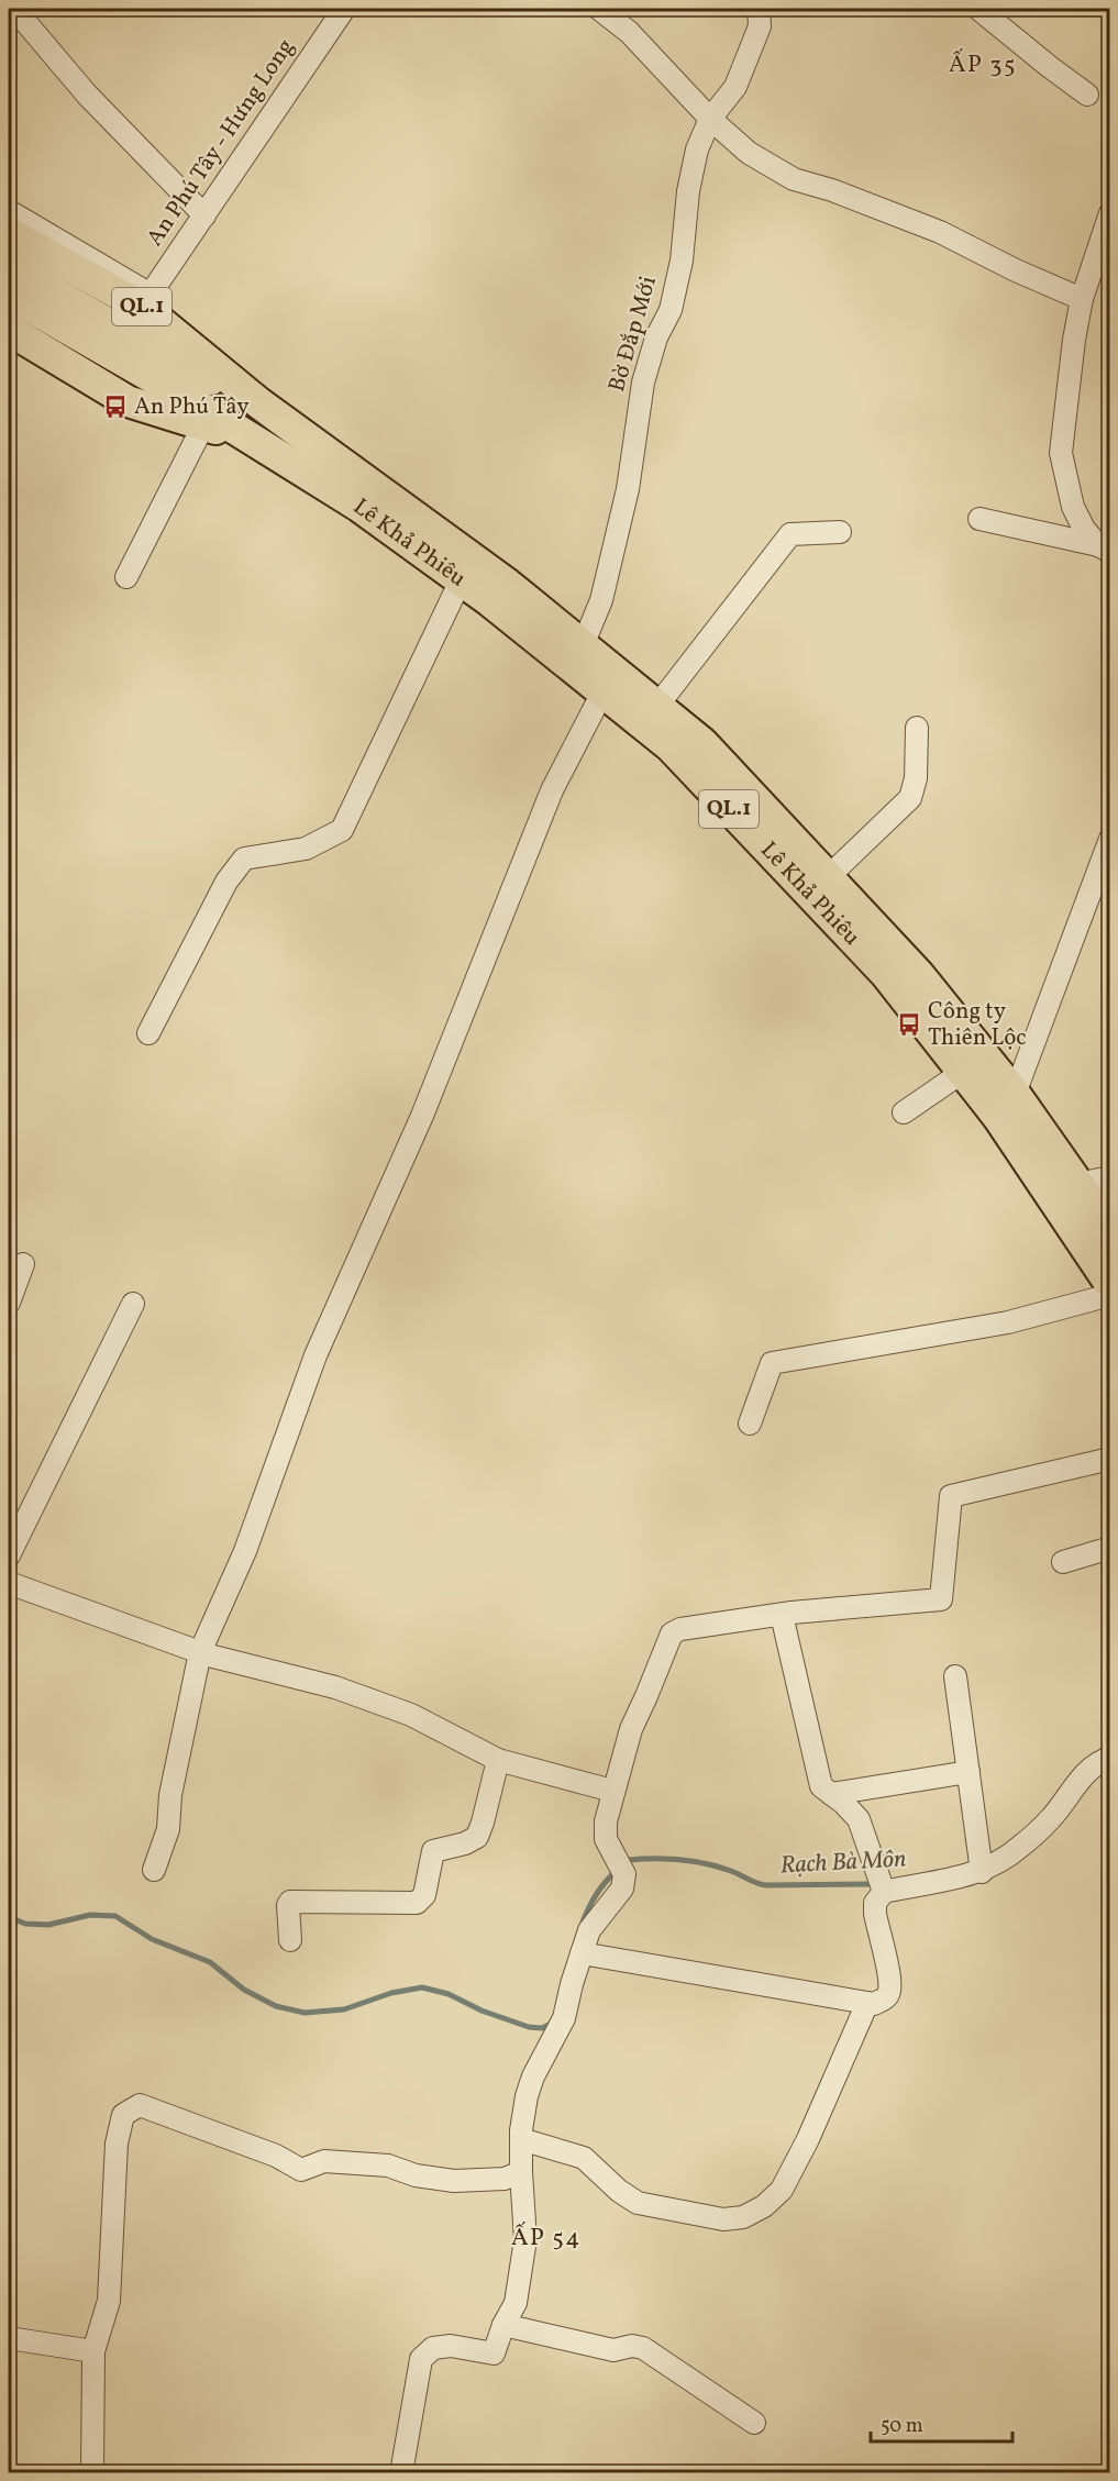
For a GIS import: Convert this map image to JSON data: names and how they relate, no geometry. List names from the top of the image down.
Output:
{
  "streets": {
    "highway": ["QL.1", "Lê Khả Phiêu"],
    "street": ["An Phú Tây - Hưng Long", "Bờ Đắp Mới"]
  },
  "crossings": [
    ["An Phú Tây - Hưng Long", "Lê Khả Phiêu"],
    ["QL.1", "Lê Khả Phiêu"],
    ["Bờ Đắp Mới", "Lê Khả Phiêu"]
  ],
  "districts": ["ẤP 35", "ẤP 54"],
  "water": ["Rạch Bà Môn"],
  "places": {
    "bus stop": ["An Phú Tây", "Công ty Thiên Lộc"]
  },
  "scale_bar": "50 m"
}
